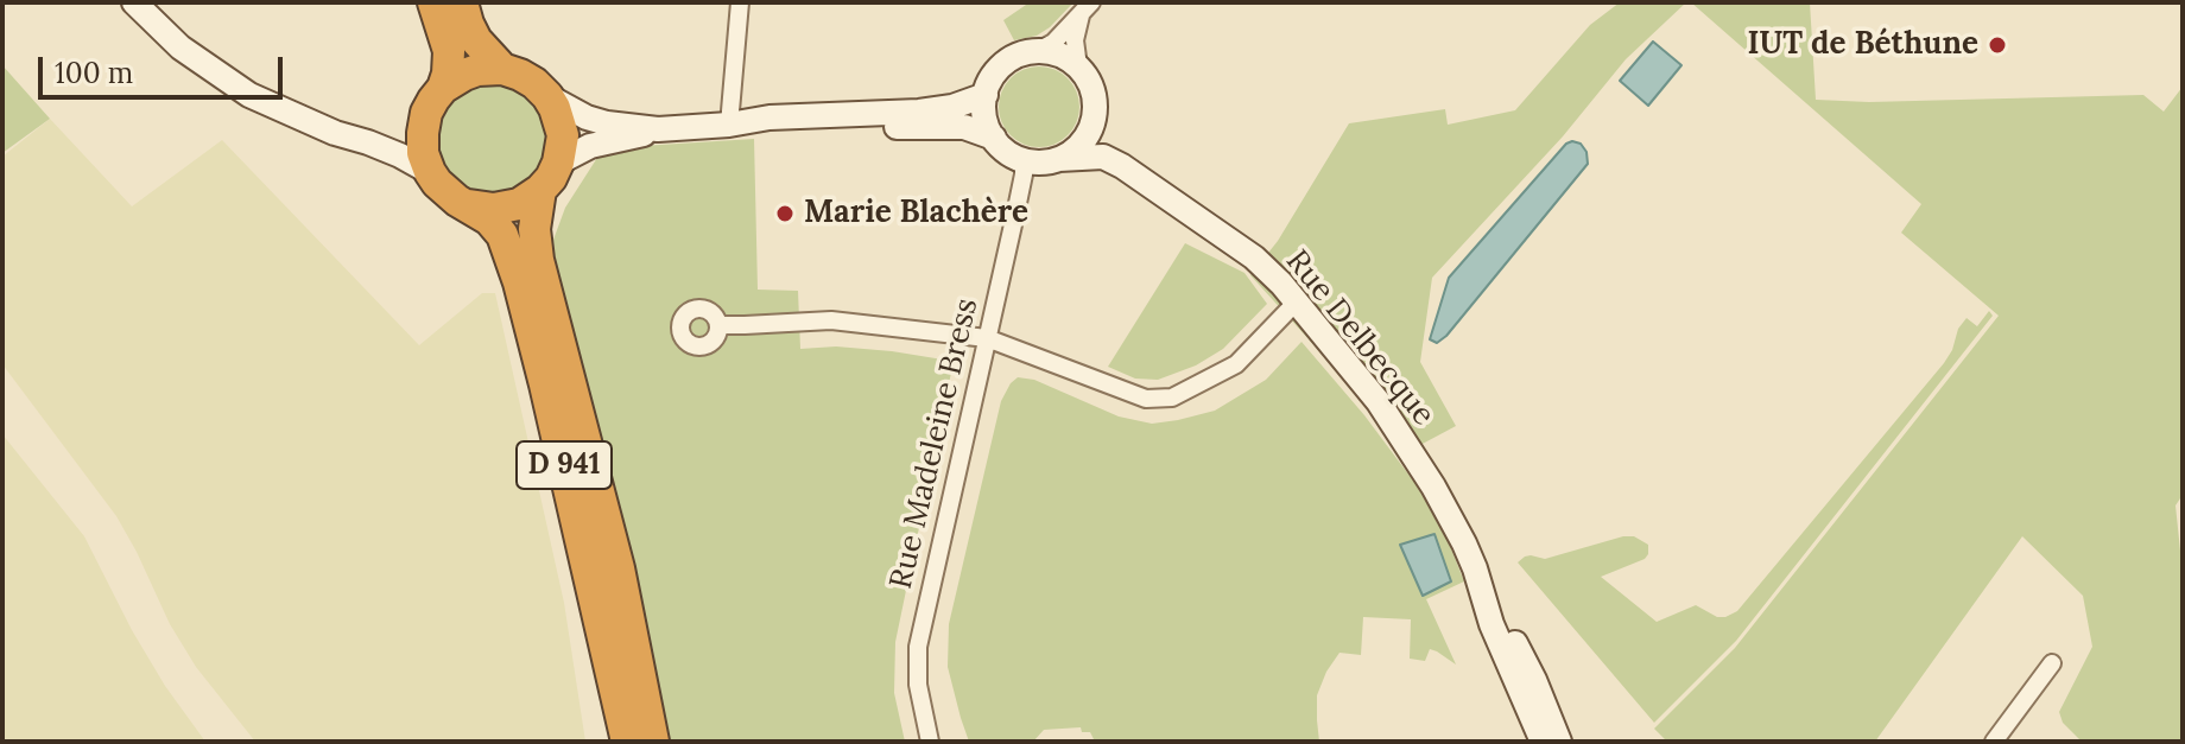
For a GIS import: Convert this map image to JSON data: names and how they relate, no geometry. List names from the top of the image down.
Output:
{
  "streets": {
    "highway": ["D 941"],
    "street": ["Rue Delbecque", "Rue Madeleine Bress"]
  },
  "places": ["IUT de Béthune", "Marie Blachère"],
  "scale_bar": "100 m"
}
